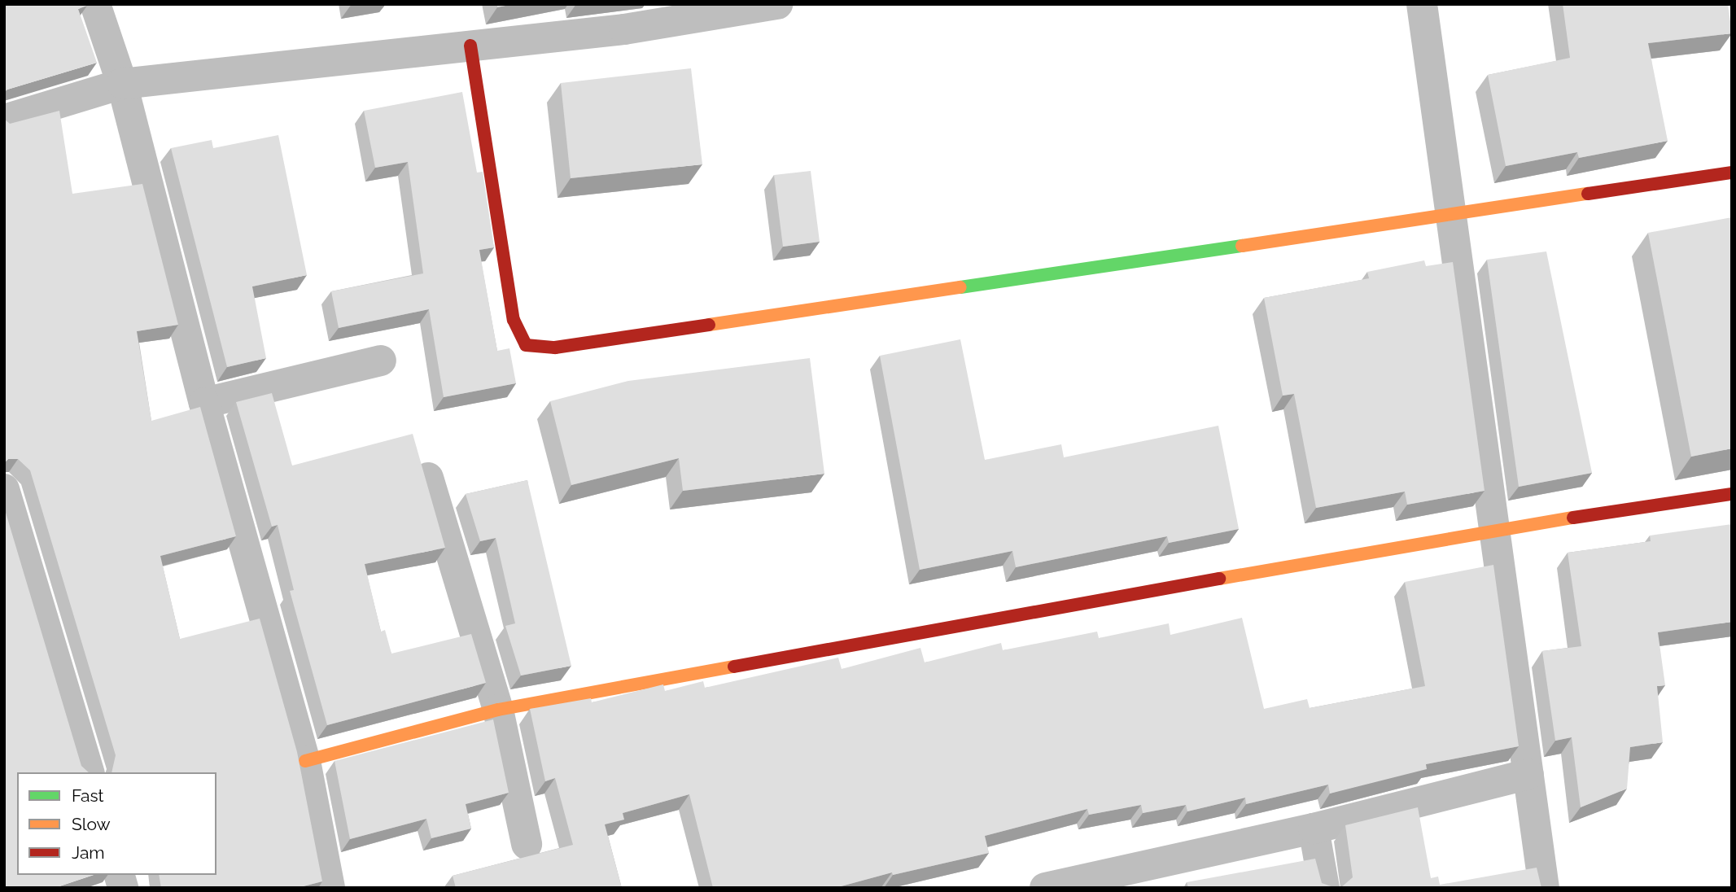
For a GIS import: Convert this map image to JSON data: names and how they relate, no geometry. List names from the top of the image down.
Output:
{
  "legend": ["Fast", "Slow", "Jam"]
}
